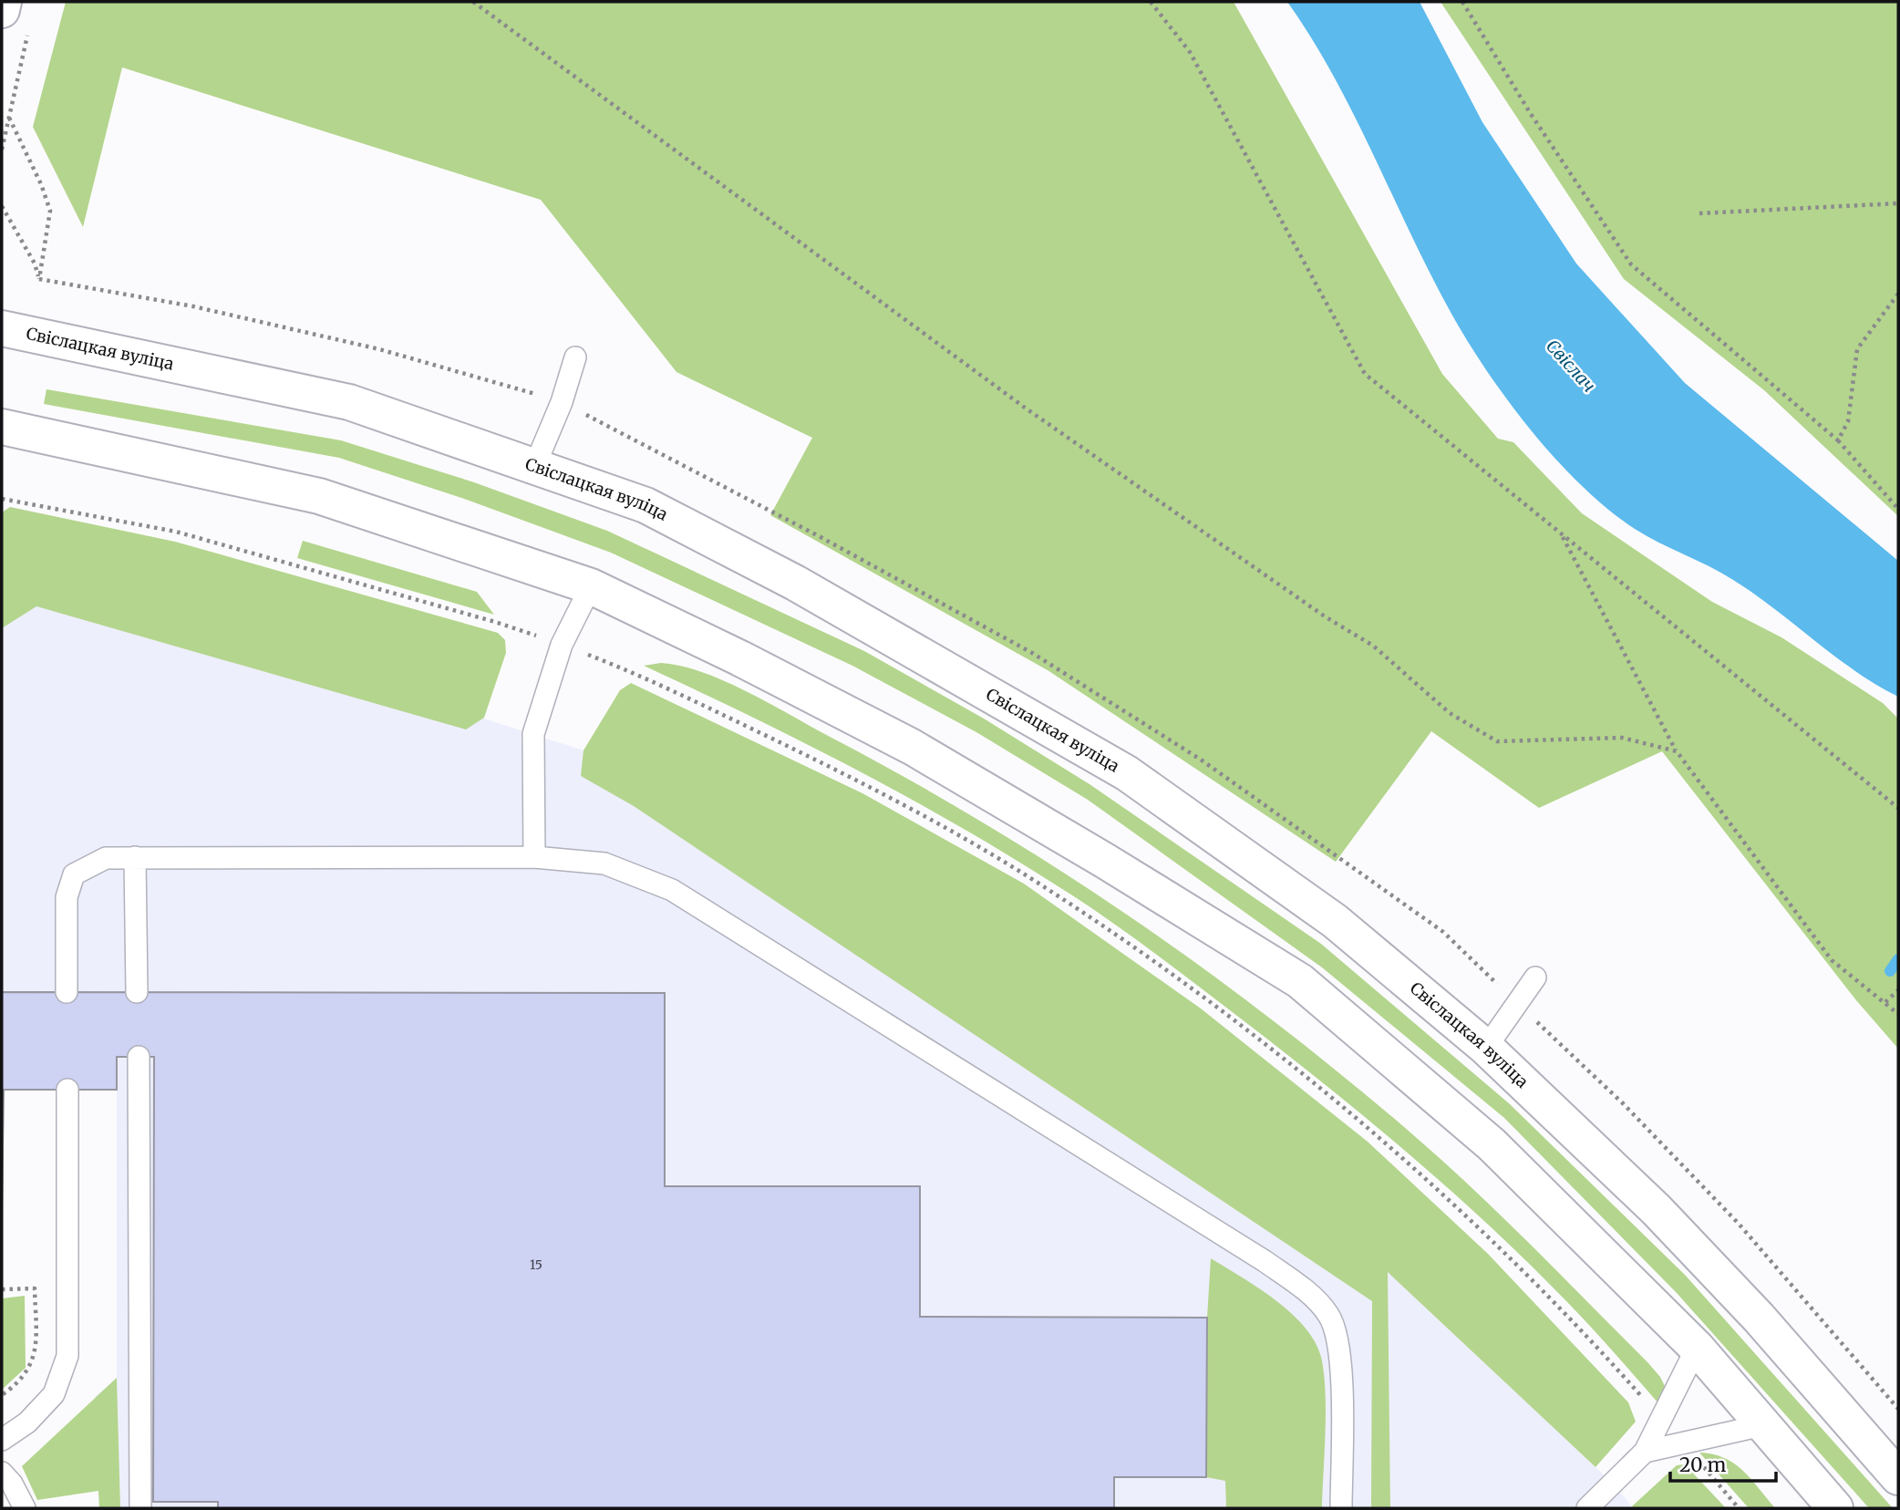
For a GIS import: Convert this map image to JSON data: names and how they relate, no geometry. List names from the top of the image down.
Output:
{
  "streets": {
    "main road": ["Свіслацкая вуліца"]
  },
  "water": ["Свіслач"],
  "house_numbers": ["15"],
  "scale_bar": "20 m"
}
